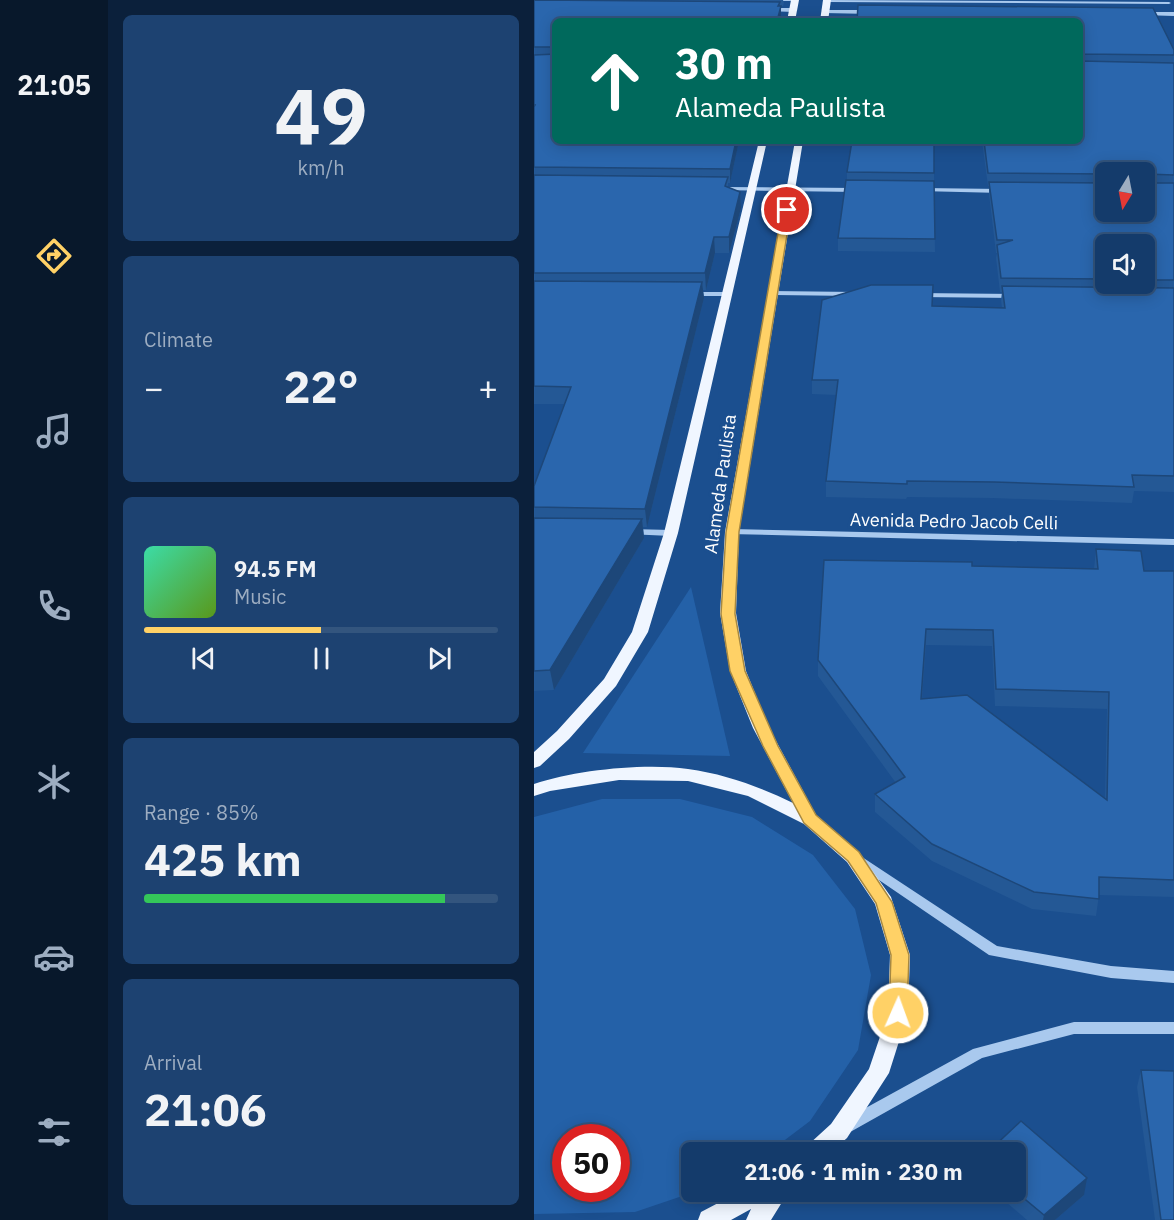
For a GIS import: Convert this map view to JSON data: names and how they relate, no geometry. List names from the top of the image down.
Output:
{
  "streets": {
    "main road": ["Alameda Paulista"],
    "street": ["Avenida Pedro Jacob Celli"]
  },
  "crossings": [
    ["Alameda Paulista", "Avenida Pedro Jacob Celli"]
  ],
  "north": "bottom",
  "page": {
    "tabs": "21:05",
    "tile": [
      ["49", "km/h"],
      "Climate",
      ["Range · 85%", "425 km"],
      ["Arrival", "21:06"]
    ],
    "turn": ["30 m", "Alameda Paulista"],
    "heat": ["−", "22°", "+"],
    "song": ["94.5 FM", "Music"],
    "limit": "50",
    "trip": "21:06 · 1 min · 230 m"
  }
}
